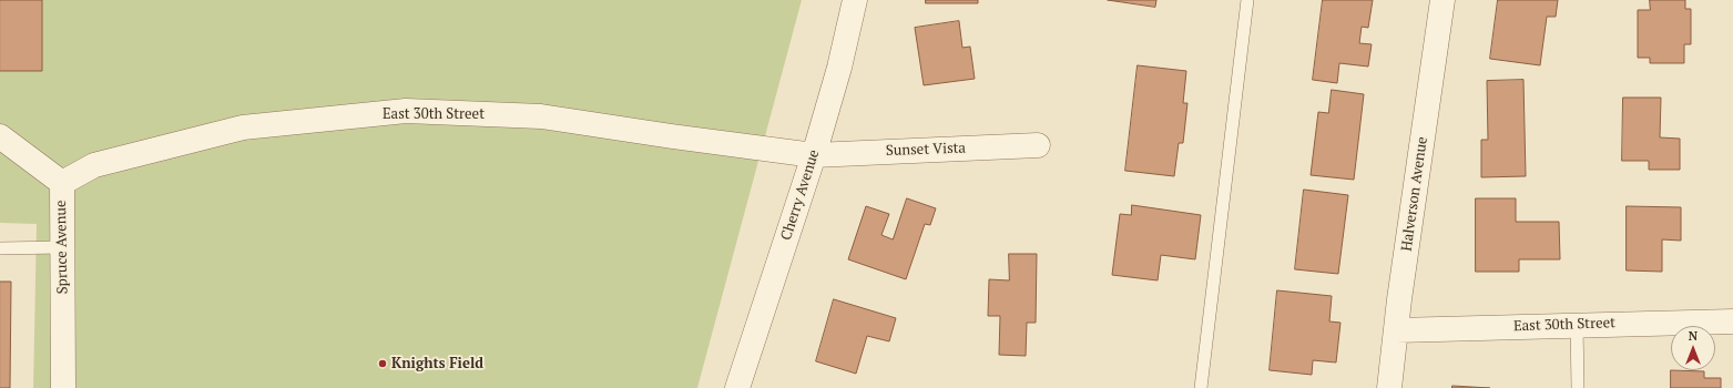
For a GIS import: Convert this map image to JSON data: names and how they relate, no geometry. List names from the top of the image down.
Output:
{
  "streets": {
    "street": [
      "East 30th Street",
      "Sunset Vista",
      "Halverson Avenue",
      "Cherry Avenue",
      "Spruce Avenue"
    ]
  },
  "crossings": [
    ["East 30th Street", "Sunset Vista"],
    ["East 30th Street", "Halverson Avenue"],
    ["East 30th Street", "Cherry Avenue"],
    ["East 30th Street", "Spruce Avenue"],
    ["Sunset Vista", "Cherry Avenue"]
  ],
  "places": ["Knights Field"],
  "north": "top"
}
